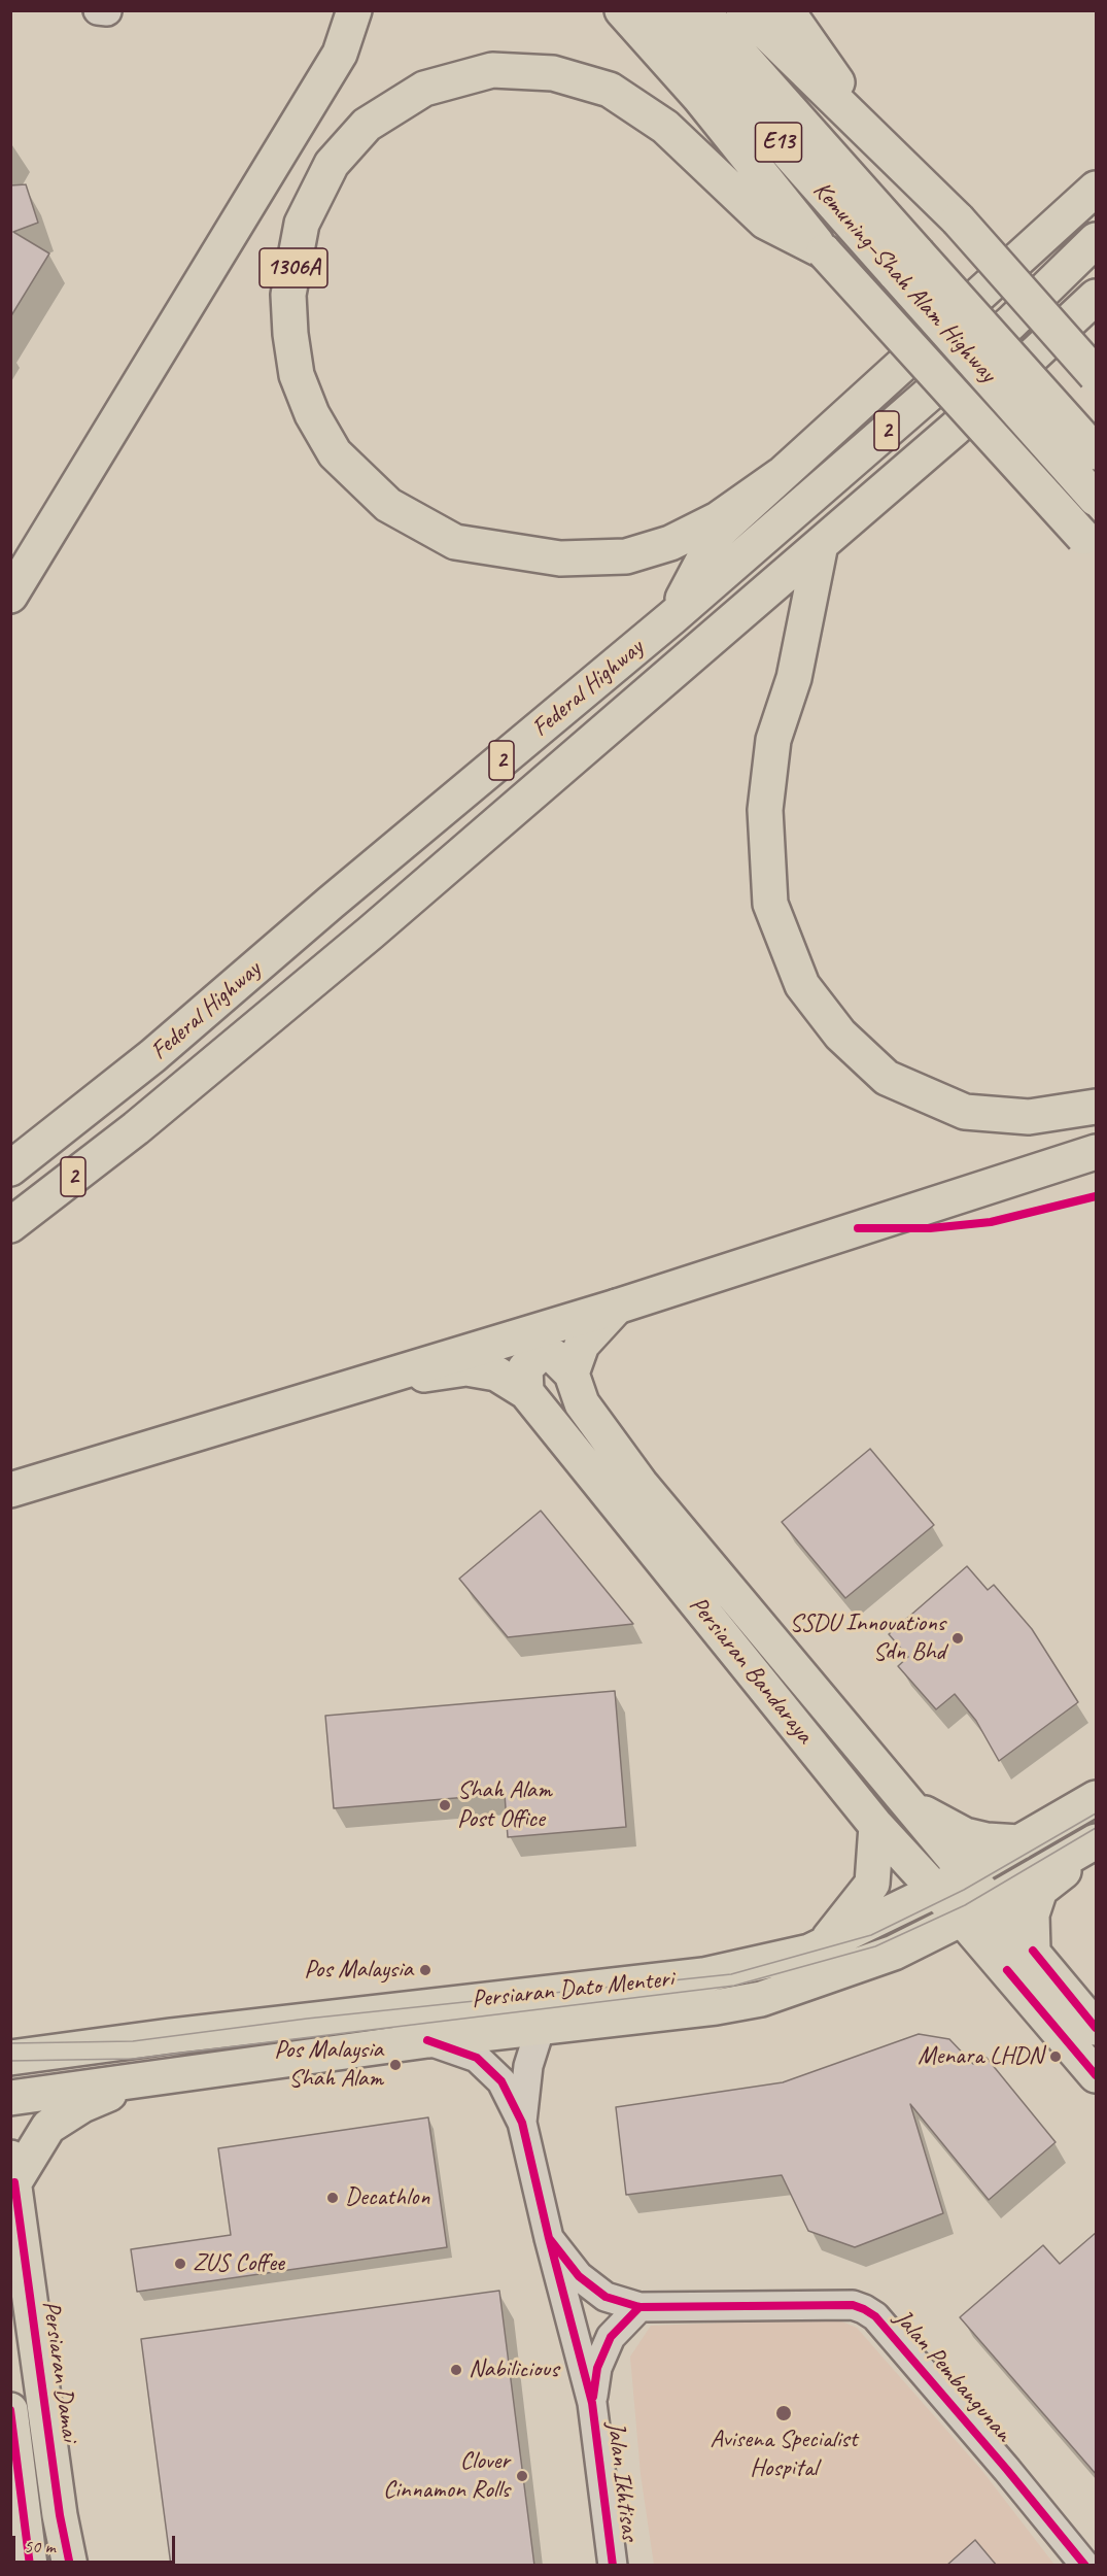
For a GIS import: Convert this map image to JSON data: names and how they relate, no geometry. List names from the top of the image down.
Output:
{
  "streets": {
    "main road": [
      "E13",
      "1306A",
      "Kemuning–Shah Alam Highway",
      "2",
      "Federal Highway",
      "Persiaran Bandaraya",
      "Persiaran Dato Menteri",
      "Persiaran Damai"
    ],
    "street": ["Jalan Pembangunan", "Jalan Ikhtisas"]
  },
  "crossings": [
    ["Persiaran Bandaraya", "Persiaran Dato Menteri"],
    ["Persiaran Dato Menteri", "Jalan Ikhtisas"],
    ["Jalan Pembangunan", "Jalan Ikhtisas"]
  ],
  "places": [
    "SSDU Innovations Sdn Bhd",
    "Shah Alam Post Office",
    "Pos Malaysia",
    "Menara LHDN",
    "Pos Malaysia Shah Alam",
    "Decathlon",
    "ZUS Coffee",
    "Nabilicious",
    "Avisena Specialist Hospital",
    "Clover Cinnamon Rolls"
  ],
  "scale_bar": "50 m"
}
